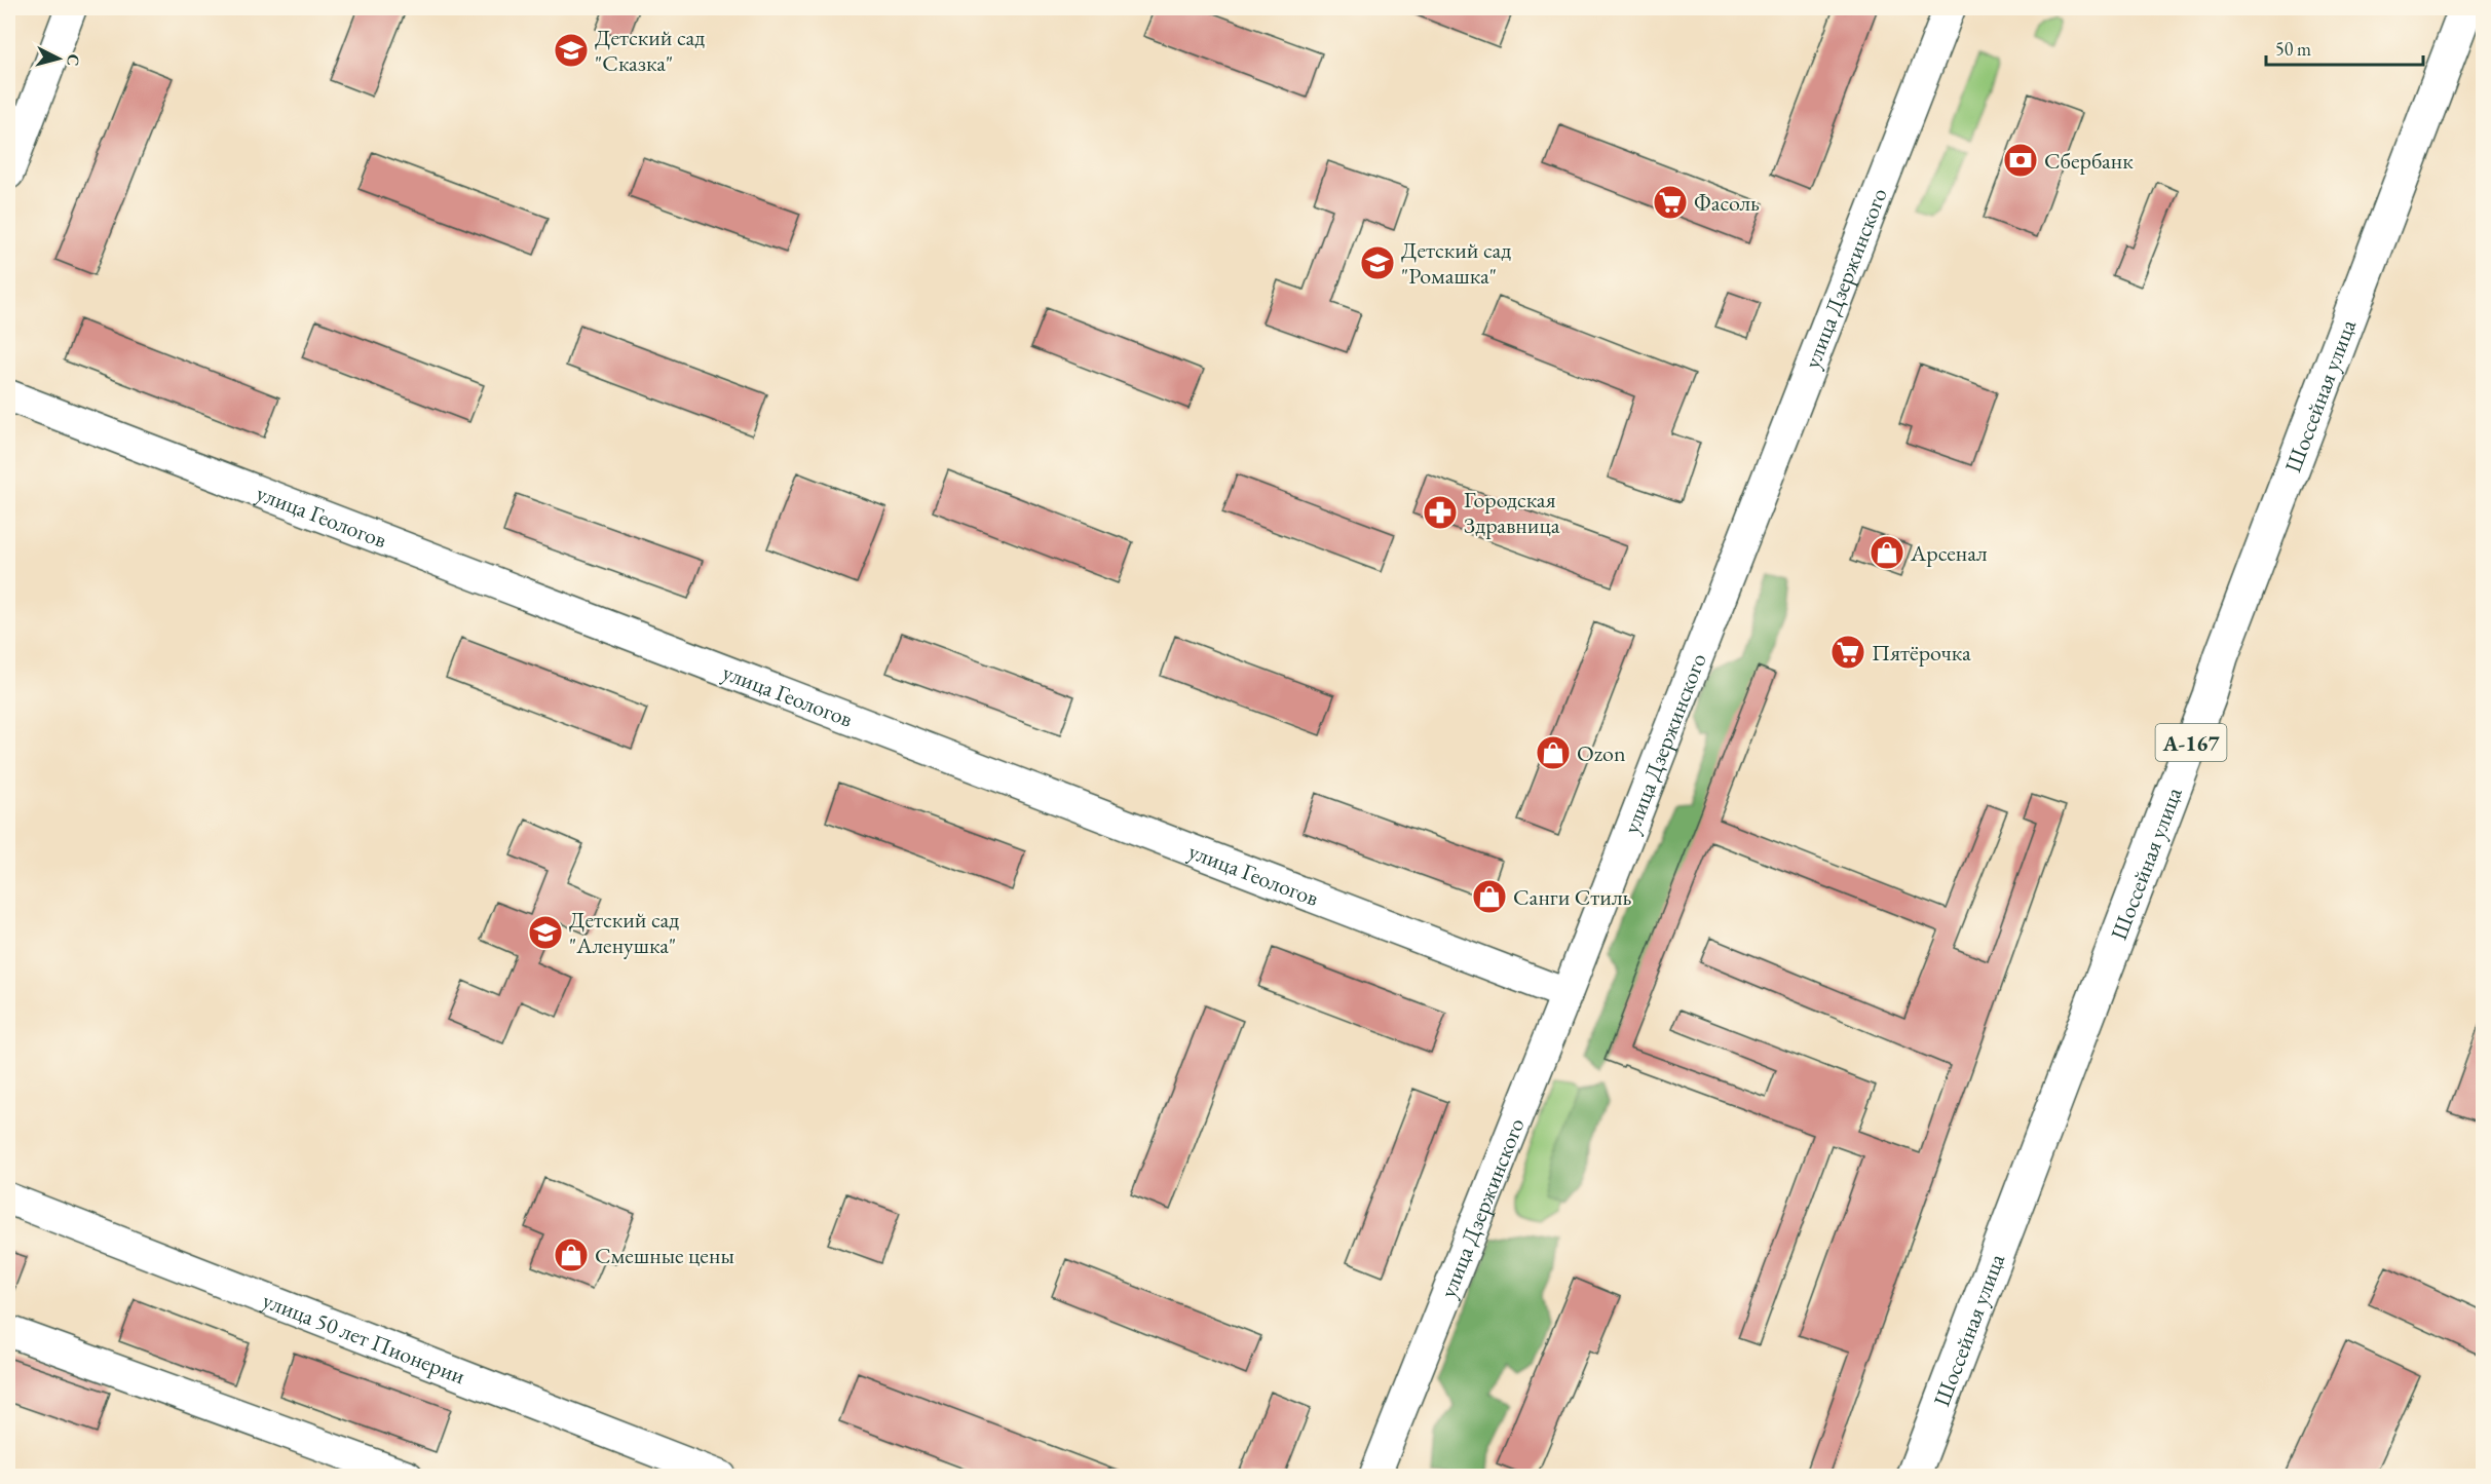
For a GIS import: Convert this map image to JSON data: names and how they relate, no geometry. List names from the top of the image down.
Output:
{
  "streets": {
    "highway": ["Шоссейная улица", "А-167"],
    "street": ["улица Дзержинского", "улица Геологов", "улица 50 лет Пионерии"]
  },
  "crossings": [
    ["улица Дзержинского", "улица Геологов"]
  ],
  "places": {
    "school or university": ["Детский сад \"Сказка\"", "Детский сад \"Ромашка\"", "Детский сад \"Аленушка\""],
    "bank": ["Сбербанк"],
    "supermarket": ["Фасоль", "Пятёрочка"],
    "pharmacy": ["Городская Здравница"],
    "shop": [
      "Арсенал",
      "Ozon",
      "Санги Стиль",
      "Смешные цены"
    ]
  },
  "scale_bar": "50 m",
  "north": "right"
}
